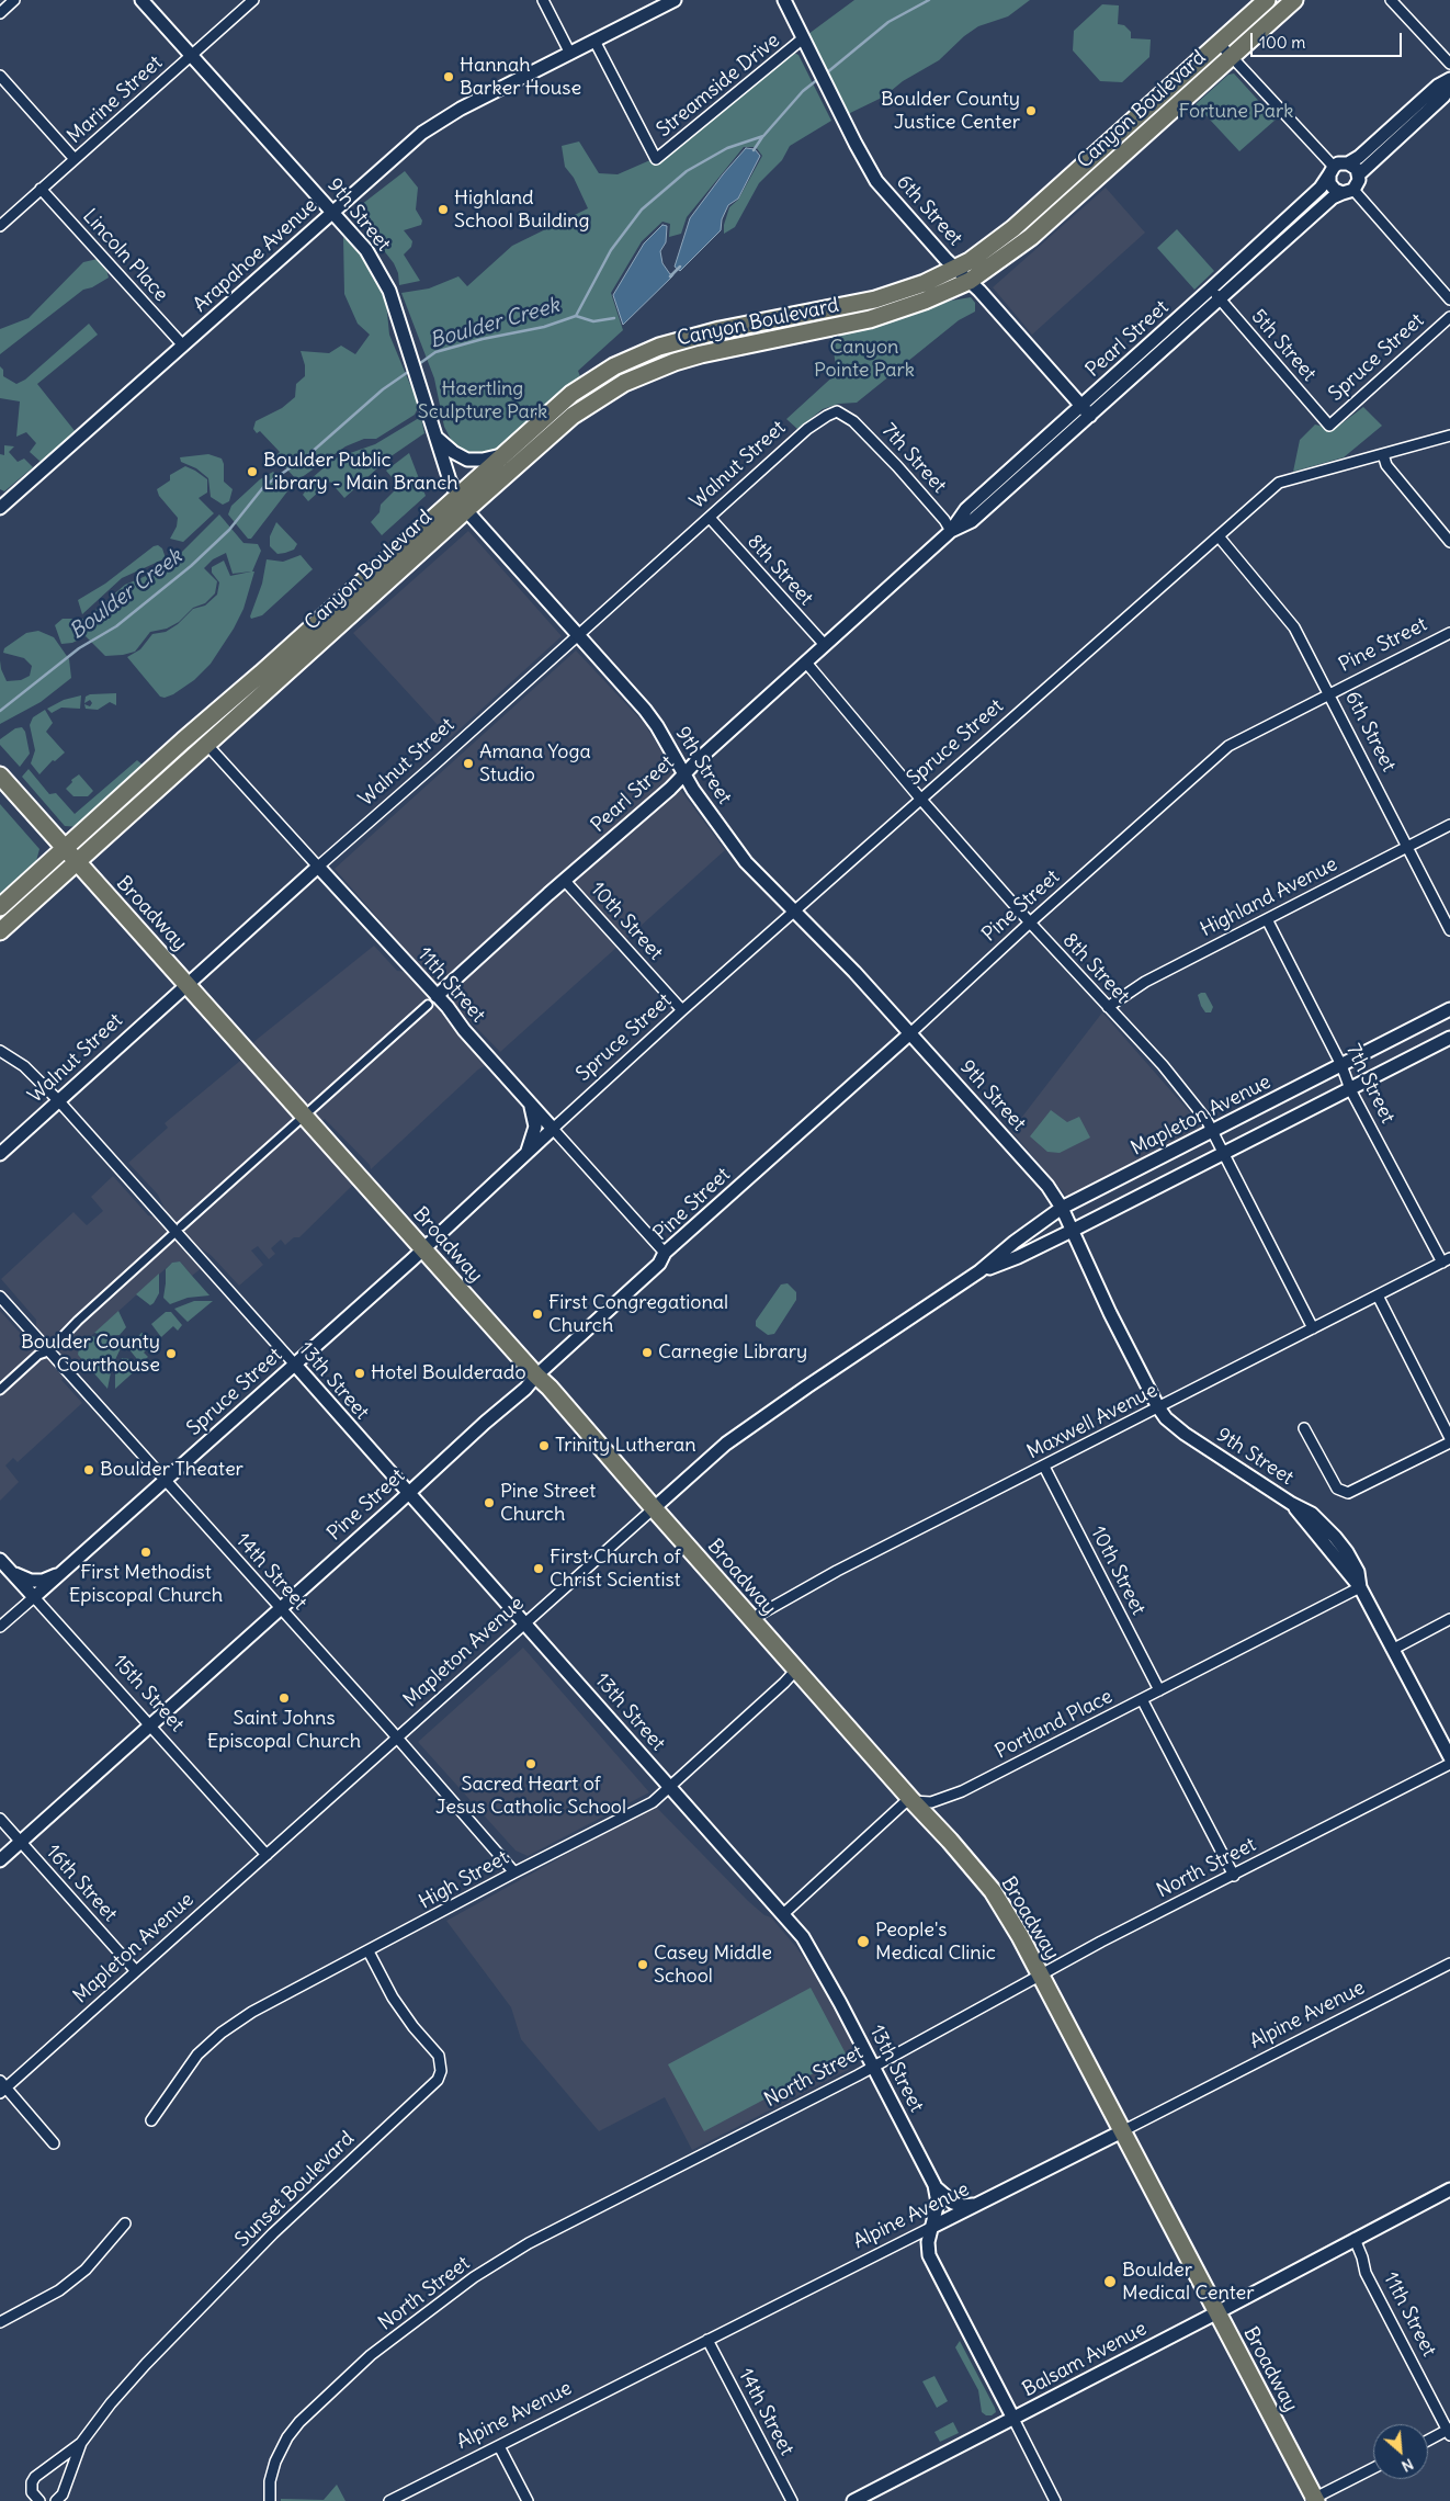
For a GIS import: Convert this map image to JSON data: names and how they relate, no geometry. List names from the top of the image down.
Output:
{
  "streets": {
    "main road": ["Canyon Boulevard", "Broadway"],
    "street": [
      "Streamside Drive",
      "Marine Street",
      "6th Street",
      "9th Street",
      "Lincoln Place",
      "Arapahoe Avenue",
      "Pearl Street",
      "5th Street",
      "Spruce Street",
      "7th Street",
      "Walnut Street",
      "8th Street",
      "Pine Street",
      "Highland Avenue",
      "10th Street",
      "11th Street",
      "Mapleton Avenue",
      "13th Street",
      "Maxwell Avenue",
      "14th Street",
      "15th Street",
      "Portland Place",
      "North Street",
      "High Street",
      "16th Street",
      "Alpine Avenue",
      "Sunset Boulevard",
      "Balsam Avenue"
    ]
  },
  "crossings": [
    ["Streamside Drive", "6th Street"],
    ["Streamside Drive", "Arapahoe Avenue"],
    ["Marine Street", "9th Street"],
    ["Marine Street", "Lincoln Place"],
    ["Canyon Boulevard", "6th Street"],
    ["Canyon Boulevard", "9th Street"],
    ["Canyon Boulevard", "Broadway"],
    ["Canyon Boulevard", "11th Street"],
    ["6th Street", "Pearl Street"],
    ["6th Street", "Spruce Street"],
    ["6th Street", "Pine Street"],
    ["6th Street", "Highland Avenue"],
    ["9th Street", "Arapahoe Avenue"],
    ["9th Street", "Pearl Street"],
    ["9th Street", "Spruce Street"],
    ["9th Street", "Walnut Street"],
    ["9th Street", "Pine Street"],
    ["9th Street", "Mapleton Avenue"],
    ["9th Street", "Maxwell Avenue"],
    ["9th Street", "Portland Place"],
    ["Lincoln Place", "Arapahoe Avenue"],
    ["Pearl Street", "5th Street"],
    ["Pearl Street", "7th Street"],
    ["Pearl Street", "8th Street"],
    ["Pearl Street", "10th Street"],
    ["Pearl Street", "11th Street"],
    ["5th Street", "Spruce Street"],
    ["Spruce Street", "8th Street"],
    ["Spruce Street", "Broadway"],
    ["Spruce Street", "10th Street"],
    ["Spruce Street", "11th Street"],
    ["Spruce Street", "13th Street"],
    ["Spruce Street", "14th Street"],
    ["Spruce Street", "15th Street"],
    ["7th Street", "Walnut Street"],
    ["7th Street", "Highland Avenue"],
    ["7th Street", "Mapleton Avenue"],
    ["7th Street", "Maxwell Avenue"],
    ["Walnut Street", "8th Street"],
    ["Walnut Street", "Broadway"],
    ["Walnut Street", "11th Street"],
    ["Walnut Street", "13th Street"],
    ["8th Street", "Pine Street"],
    ["8th Street", "Highland Avenue"],
    ["8th Street", "Mapleton Avenue"],
    ["8th Street", "Maxwell Avenue"],
    ["Pine Street", "Broadway"],
    ["Pine Street", "11th Street"],
    ["Pine Street", "13th Street"],
    ["Pine Street", "14th Street"],
    ["Pine Street", "15th Street"],
    ["Pine Street", "16th Street"],
    ["Broadway", "Mapleton Avenue"],
    ["Broadway", "Maxwell Avenue"],
    ["Broadway", "Portland Place"],
    ["Broadway", "North Street"],
    ["Broadway", "High Street"],
    ["Broadway", "Alpine Avenue"],
    ["Broadway", "Balsam Avenue"],
    ["10th Street", "Maxwell Avenue"],
    ["10th Street", "Portland Place"],
    ["11th Street", "Balsam Avenue"],
    ["Mapleton Avenue", "13th Street"],
    ["Mapleton Avenue", "14th Street"],
    ["Mapleton Avenue", "15th Street"],
    ["Mapleton Avenue", "16th Street"],
    ["13th Street", "Portland Place"],
    ["13th Street", "North Street"],
    ["13th Street", "High Street"],
    ["13th Street", "Alpine Avenue"],
    ["13th Street", "Balsam Avenue"],
    ["14th Street", "High Street"],
    ["14th Street", "Alpine Avenue"],
    ["High Street", "Sunset Boulevard"]
  ],
  "water": ["Boulder Creek"],
  "parks": ["Fortune Park", "Canyon Pointe Park", "Haertling Sculpture Park"],
  "places": [
    "Hannah Barker House",
    "Boulder County Justice Center",
    "Highland School Building",
    "Boulder Public Library - Main Branch",
    "Amana Yoga Studio",
    "First Congregational Church",
    "Carnegie Library",
    "Boulder County Courthouse",
    "Hotel Boulderado",
    "Trinity Lutheran",
    "Boulder Theater",
    "Pine Street Church",
    "First Methodist Episcopal Church",
    "First Church of Christ Scientist",
    "Saint Johns Episcopal Church",
    "Sacred Heart of Jesus Catholic School",
    "People's Medical Clinic",
    "Casey Middle School",
    "Boulder Medical Center"
  ],
  "scale_bar": "100 m",
  "north": "bottom right"
}
